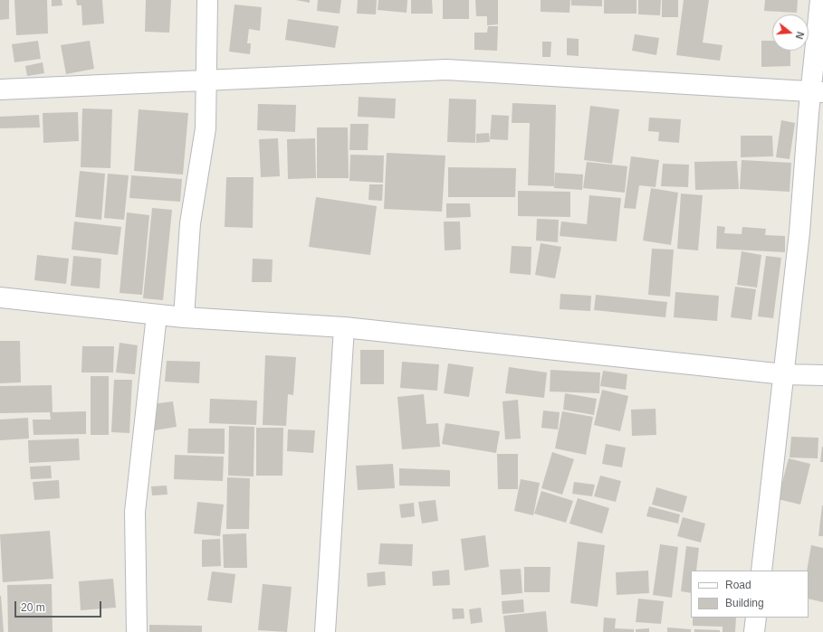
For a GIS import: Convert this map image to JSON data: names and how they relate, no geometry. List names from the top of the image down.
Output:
{
  "legend": ["Road", "Building"],
  "scale_bar": "20 m",
  "north": "right"
}
